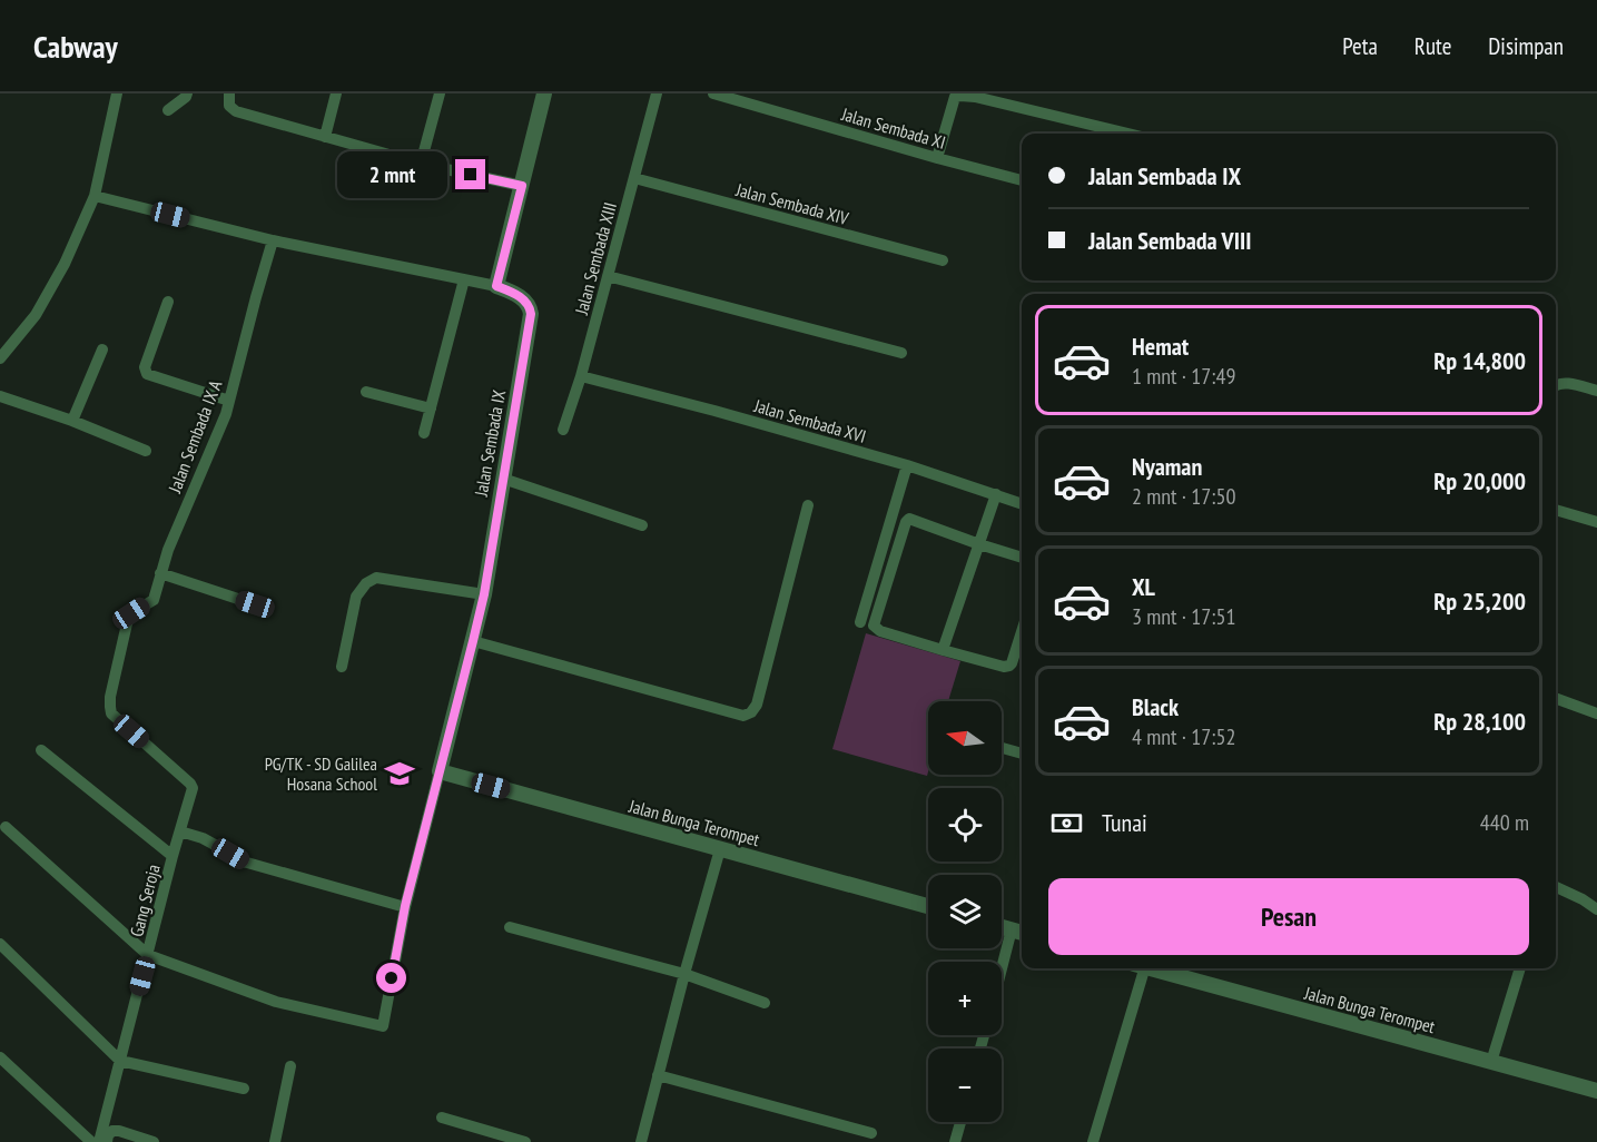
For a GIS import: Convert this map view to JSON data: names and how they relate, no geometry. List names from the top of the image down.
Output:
{
  "streets": {
    "street": [
      "Jalan Sembada XI",
      "Jalan Sembada XIV",
      "Jalan Sembada XIII",
      "Jalan Sembada XVI",
      "Jalan Sembada IX A",
      "Jalan Sembada IX",
      "Jalan Bunga Terompet",
      "Gang Seroja"
    ]
  },
  "crossings": [
    ["Jalan Sembada XIV", "Jalan Sembada XIII"],
    ["Jalan Sembada XIII", "Jalan Sembada XVI"],
    ["Jalan Sembada IX A", "Jalan Sembada IX"],
    ["Jalan Sembada IX A", "Gang Seroja"],
    ["Jalan Sembada IX", "Jalan Bunga Terompet"],
    ["Jalan Sembada IX", "Gang Seroja"]
  ],
  "places": {
    "school or university": ["PG/TK - SD Galilea Hosana School"]
  },
  "north": "left",
  "page": {
    "header": "Cabway",
    "nav": ["Peta", "Rute", "Disimpan"],
    "banner": ["Jalan Sembada IX", "Jalan Sembada VIII"],
    "bubble": "2 mnt",
    "list": [
      {
        "name": "Hemat",
        "note": "1 mnt · 17:49",
        "value": "Rp 14,800"
      },
      {
        "name": "Nyaman",
        "note": "2 mnt · 17:50",
        "value": "Rp 20,000"
      },
      {
        "name": "XL",
        "note": "3 mnt · 17:51",
        "value": "Rp 25,200"
      },
      {
        "name": "Black",
        "note": "4 mnt · 17:52",
        "value": "Rp 28,100"
      }
    ],
    "map_buttons": ["+", "−"],
    "pay": ["Tunai", "440 m"],
    "buttons": "Pesan"
  }
}
